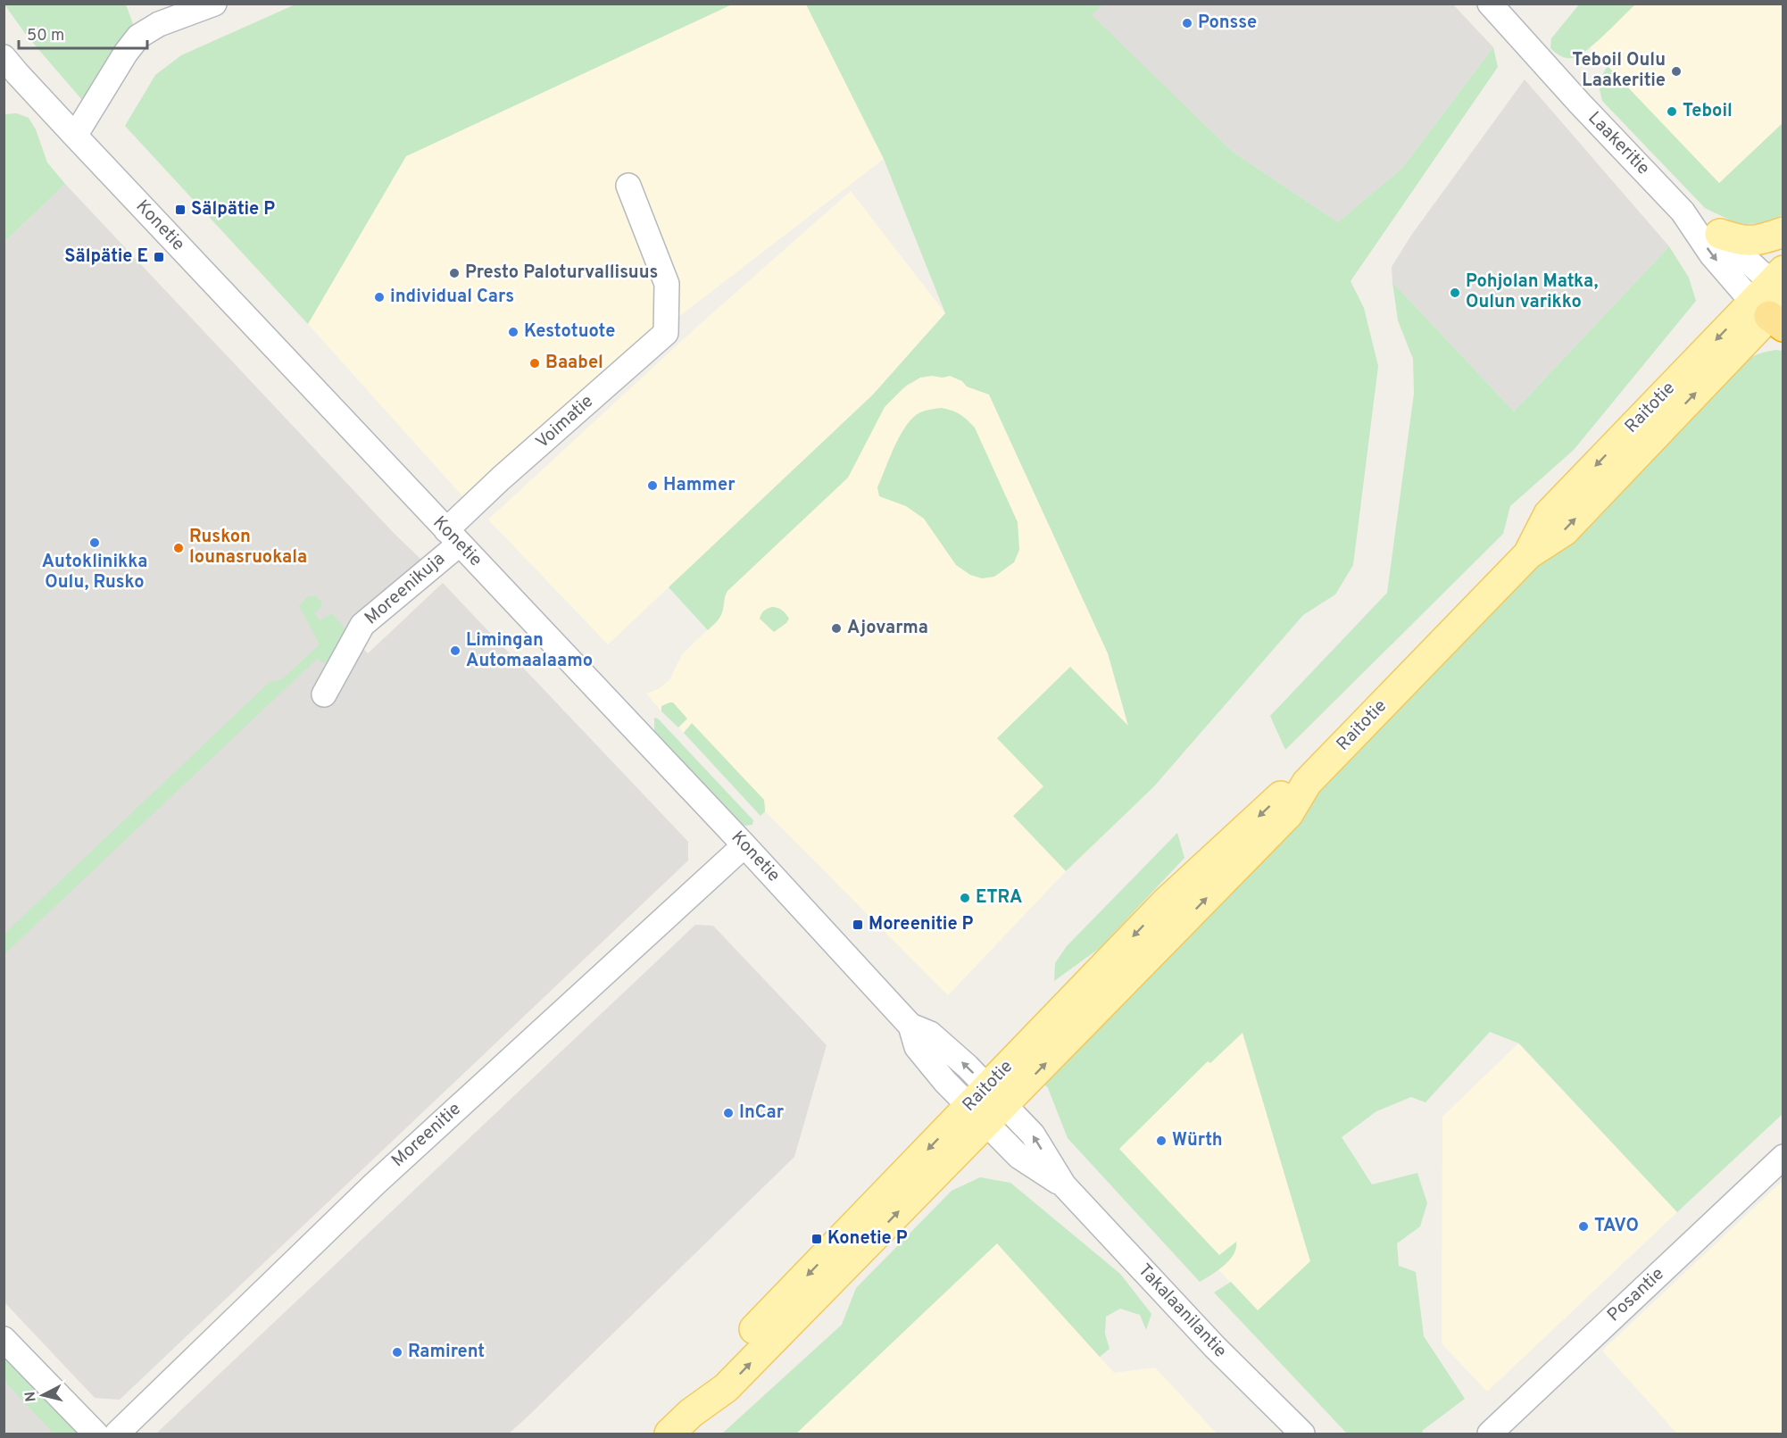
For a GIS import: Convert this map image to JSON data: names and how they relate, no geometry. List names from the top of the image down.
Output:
{
  "streets": {
    "main road": ["Raitotie"],
    "street": [
      "Laakeritie",
      "Konetie",
      "Voimatie",
      "Moreenikuja",
      "Moreenitie",
      "Posantie",
      "Takalaanilantie"
    ]
  },
  "crossings": [
    ["Laakeritie", "Raitotie"],
    ["Konetie", "Raitotie"],
    ["Konetie", "Voimatie"],
    ["Konetie", "Moreenikuja"],
    ["Konetie", "Moreenitie"],
    ["Konetie", "Takalaanilantie"],
    ["Raitotie", "Takalaanilantie"],
    ["Voimatie", "Moreenikuja"]
  ],
  "places": {
    "other": [
      "Ponsse",
      "Teboil Oulu Laakeritie",
      "Teboil",
      "Presto Paloturvallisuus",
      "Pohjolan Matka, Oulun varikko",
      "individual Cars",
      "Kestotuote",
      "Baabel",
      "Hammer",
      "Autoklinikka Oulu, Rusko",
      "Ruskon lounasruokala",
      "Ajovarma",
      "Limingan Automaalaamo",
      "ETRA",
      "InCar",
      "Würth",
      "TAVO",
      "Ramirent"
    ],
    "transit": [
      "Sälpätie P",
      "Sälpätie E",
      "Moreenitie P",
      "Konetie P"
    ]
  },
  "scale_bar": "50 m",
  "north": "left"
}
